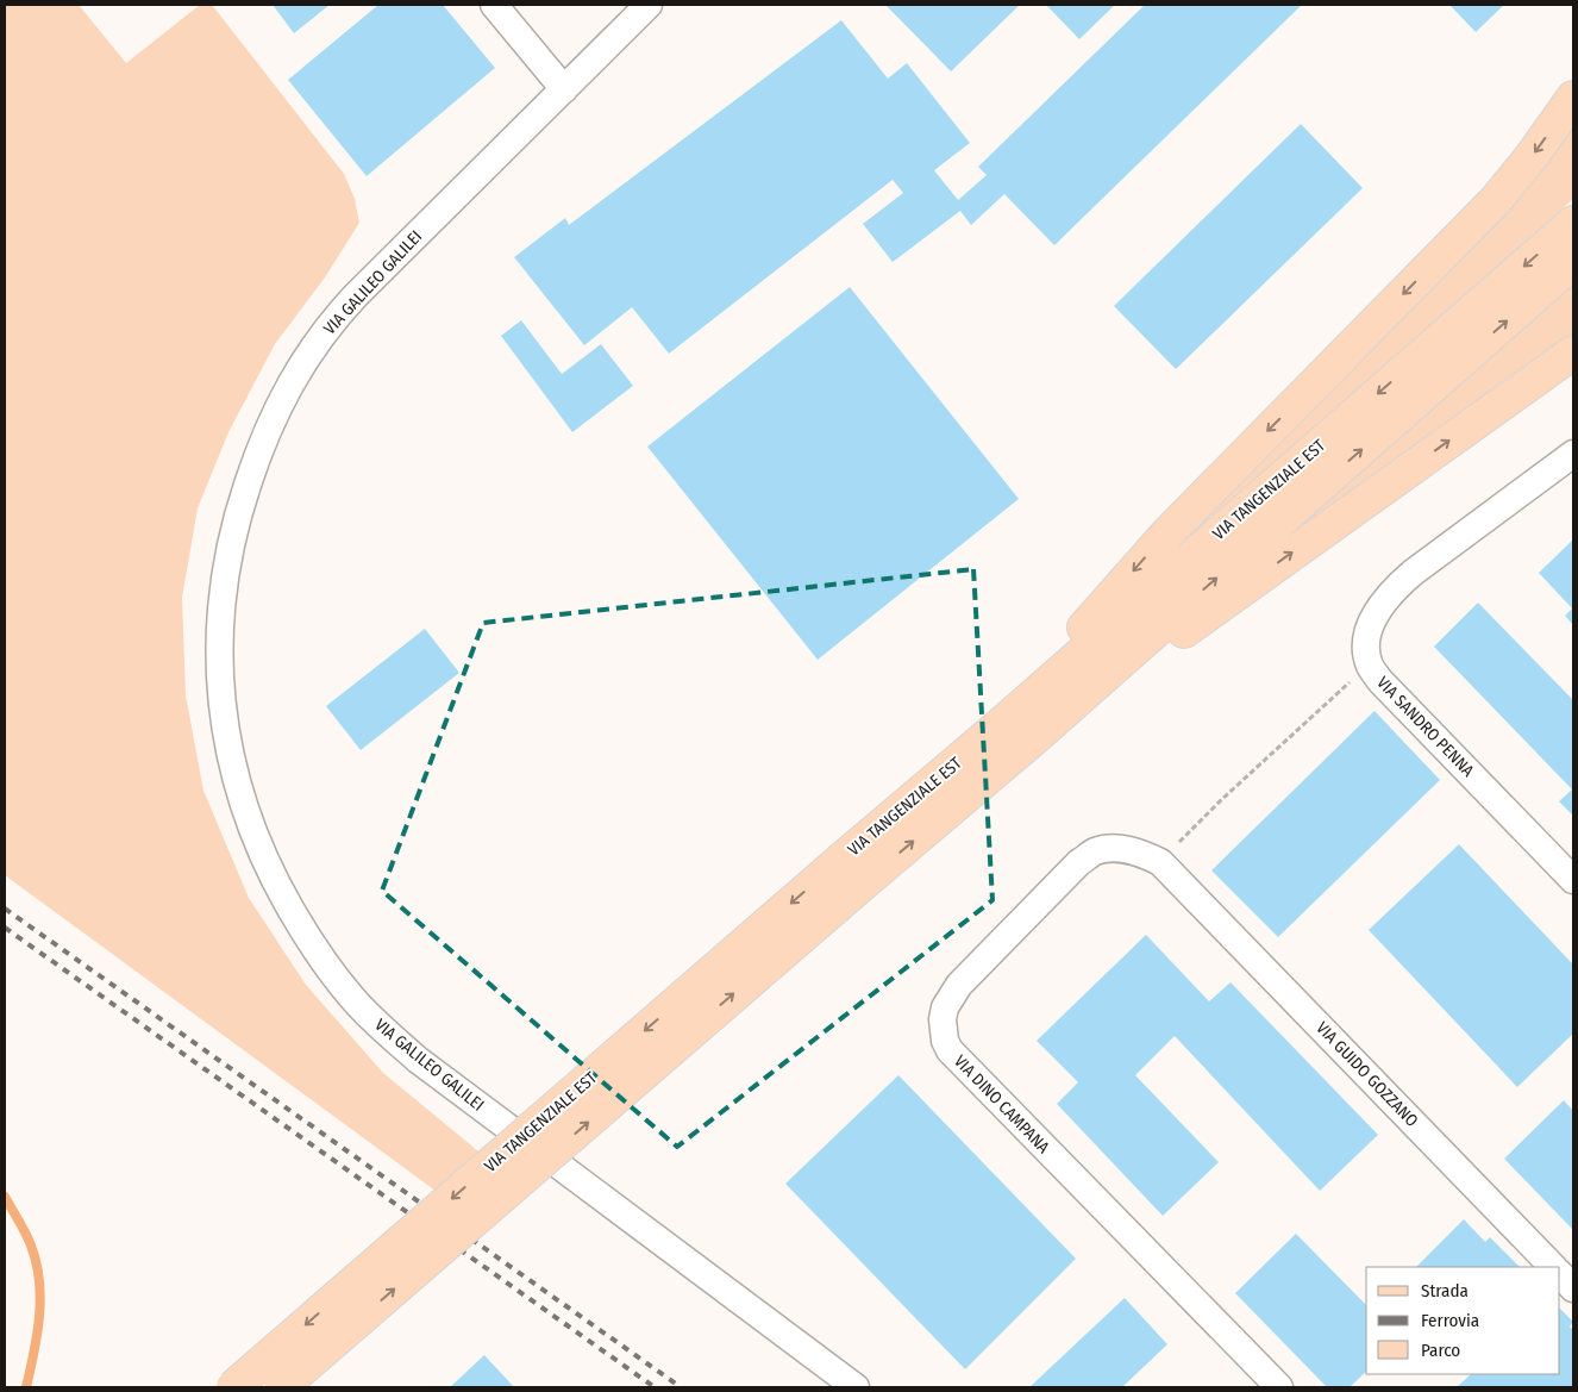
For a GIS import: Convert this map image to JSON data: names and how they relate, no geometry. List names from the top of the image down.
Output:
{
  "streets": {
    "main road": ["VIA TANGENZIALE EST"],
    "street": [
      "VIA GALILEO GALILEI",
      "VIA SANDRO PENNA",
      "VIA GUIDO GOZZANO",
      "VIA DINO CAMPANA"
    ]
  },
  "crossings": [
    ["VIA GUIDO GOZZANO", "VIA DINO CAMPANA"]
  ],
  "legend": ["Strada", "Ferrovia", "Parco"]
}
